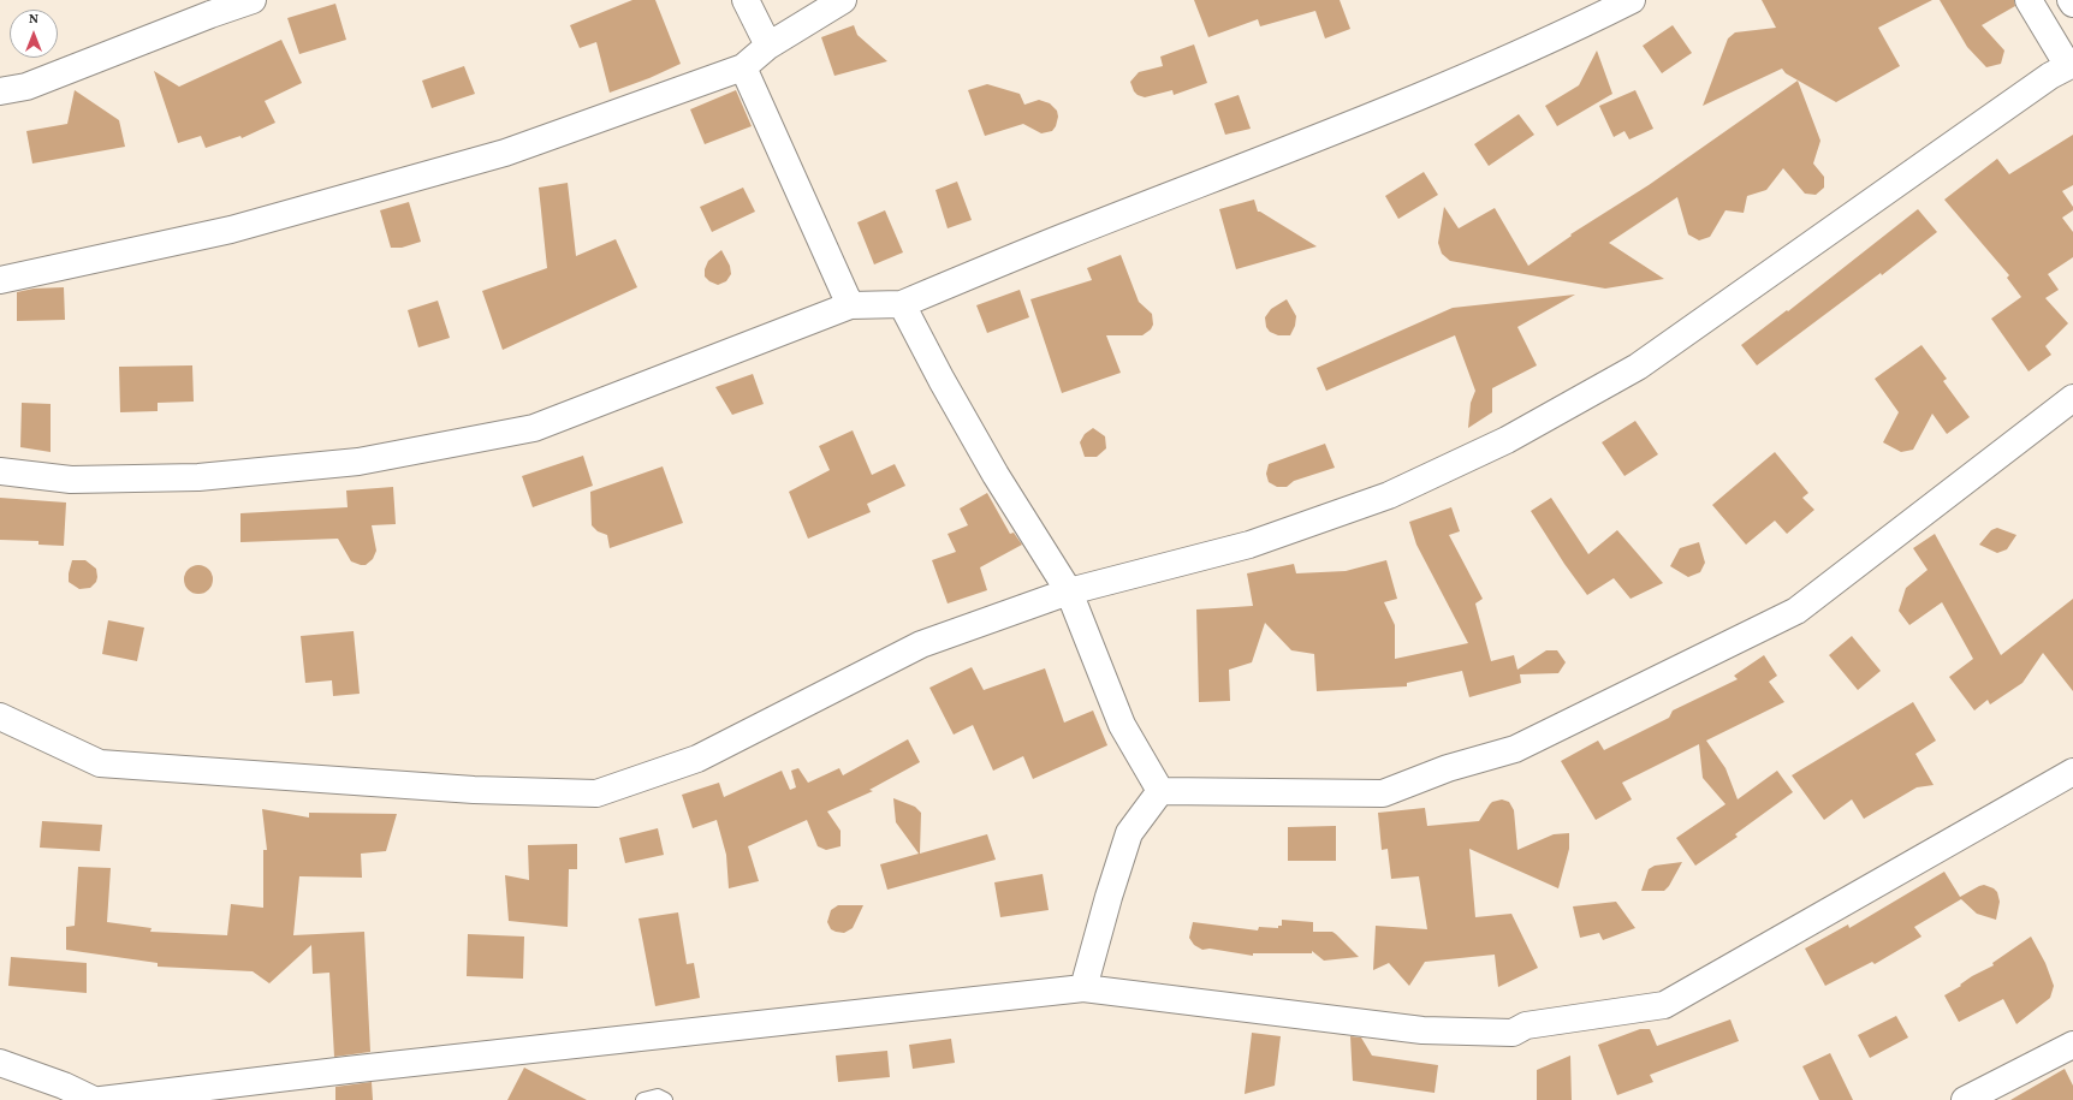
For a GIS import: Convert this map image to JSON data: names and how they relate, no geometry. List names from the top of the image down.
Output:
{
  "north": "top"
}
